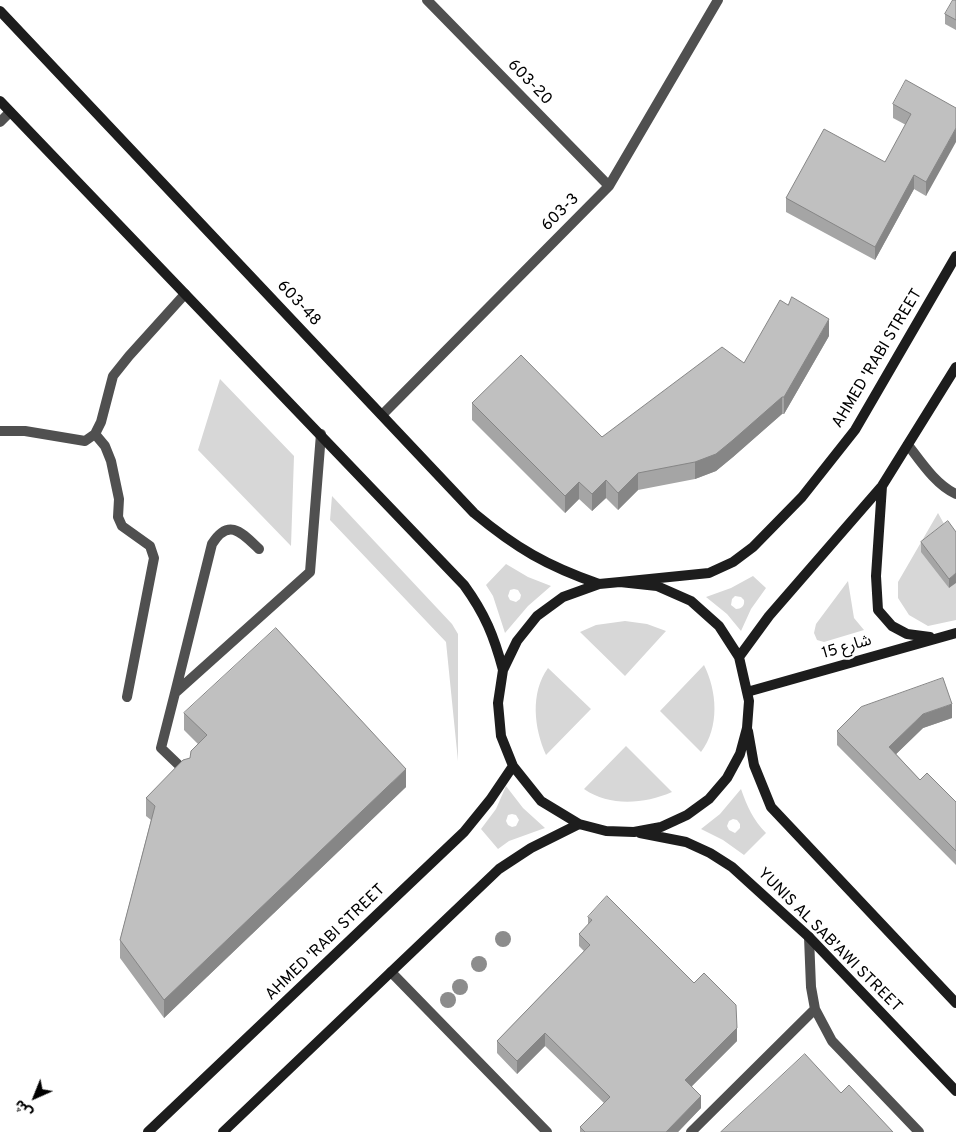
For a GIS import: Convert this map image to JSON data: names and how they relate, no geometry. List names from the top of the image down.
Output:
{
  "streets": {
    "main road": [
      "603-48",
      "AHMED 'RABI STREET",
      "شارع 15",
      "YUNIS AL SAB'AWI STREET"
    ],
    "street": ["603-20", "603-3"]
  },
  "crossings": [
    ["603-20", "603-3"],
    ["603-3", "603-48"]
  ],
  "north": "bottom left"
}
